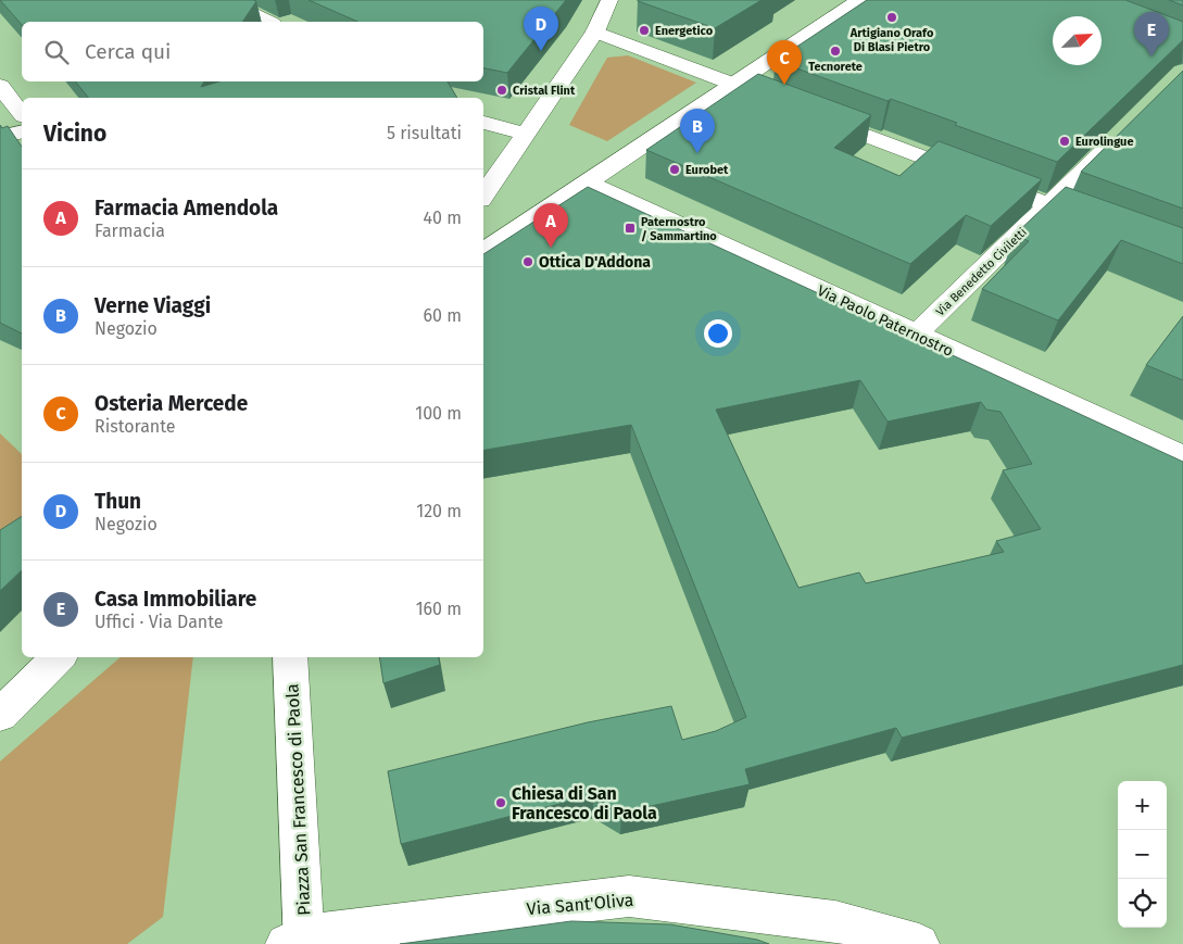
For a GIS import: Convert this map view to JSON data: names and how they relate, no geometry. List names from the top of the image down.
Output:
{
  "streets": {
    "street": [
      "Via Benedetto Civiletti",
      "Via Paolo Paternostro",
      "Piazza San Francesco di Paola",
      "Via Sant'Oliva"
    ]
  },
  "crossings": [
    ["Via Benedetto Civiletti", "Via Paolo Paternostro"],
    ["Piazza San Francesco di Paola", "Via Sant'Oliva"]
  ],
  "places": {
    "other": [
      "Artigiano Orafo Di Blasi Pietro",
      "Energetico",
      "Tecnorete",
      "Cristal Flint",
      "Eurolingue",
      "Eurobet",
      "Ottica D'Addona",
      "Chiesa di San Francesco di Paola"
    ],
    "transit": ["Paternostro / Sammartino"]
  },
  "north": "top right",
  "page": {
    "pins": [
      "D",
      "E",
      "C",
      "B",
      "A"
    ],
    "search": "Cerca qui",
    "heading": ["Vicino", "5 risultati"],
    "list": [
      {
        "mark": "A",
        "name": "Farmacia Amendola",
        "note": "Farmacia",
        "value": "40 m"
      },
      {
        "mark": "B",
        "name": "Verne Viaggi",
        "note": "Negozio",
        "value": "60 m"
      },
      {
        "mark": "C",
        "name": "Osteria Mercede",
        "note": "Ristorante",
        "value": "100 m"
      },
      {
        "mark": "D",
        "name": "Thun",
        "note": "Negozio",
        "value": "120 m"
      },
      {
        "mark": "E",
        "name": "Casa Immobiliare",
        "note": "Uffici · Via Dante",
        "value": "160 m"
      }
    ],
    "map_buttons": ["+", "−"]
  }
}
